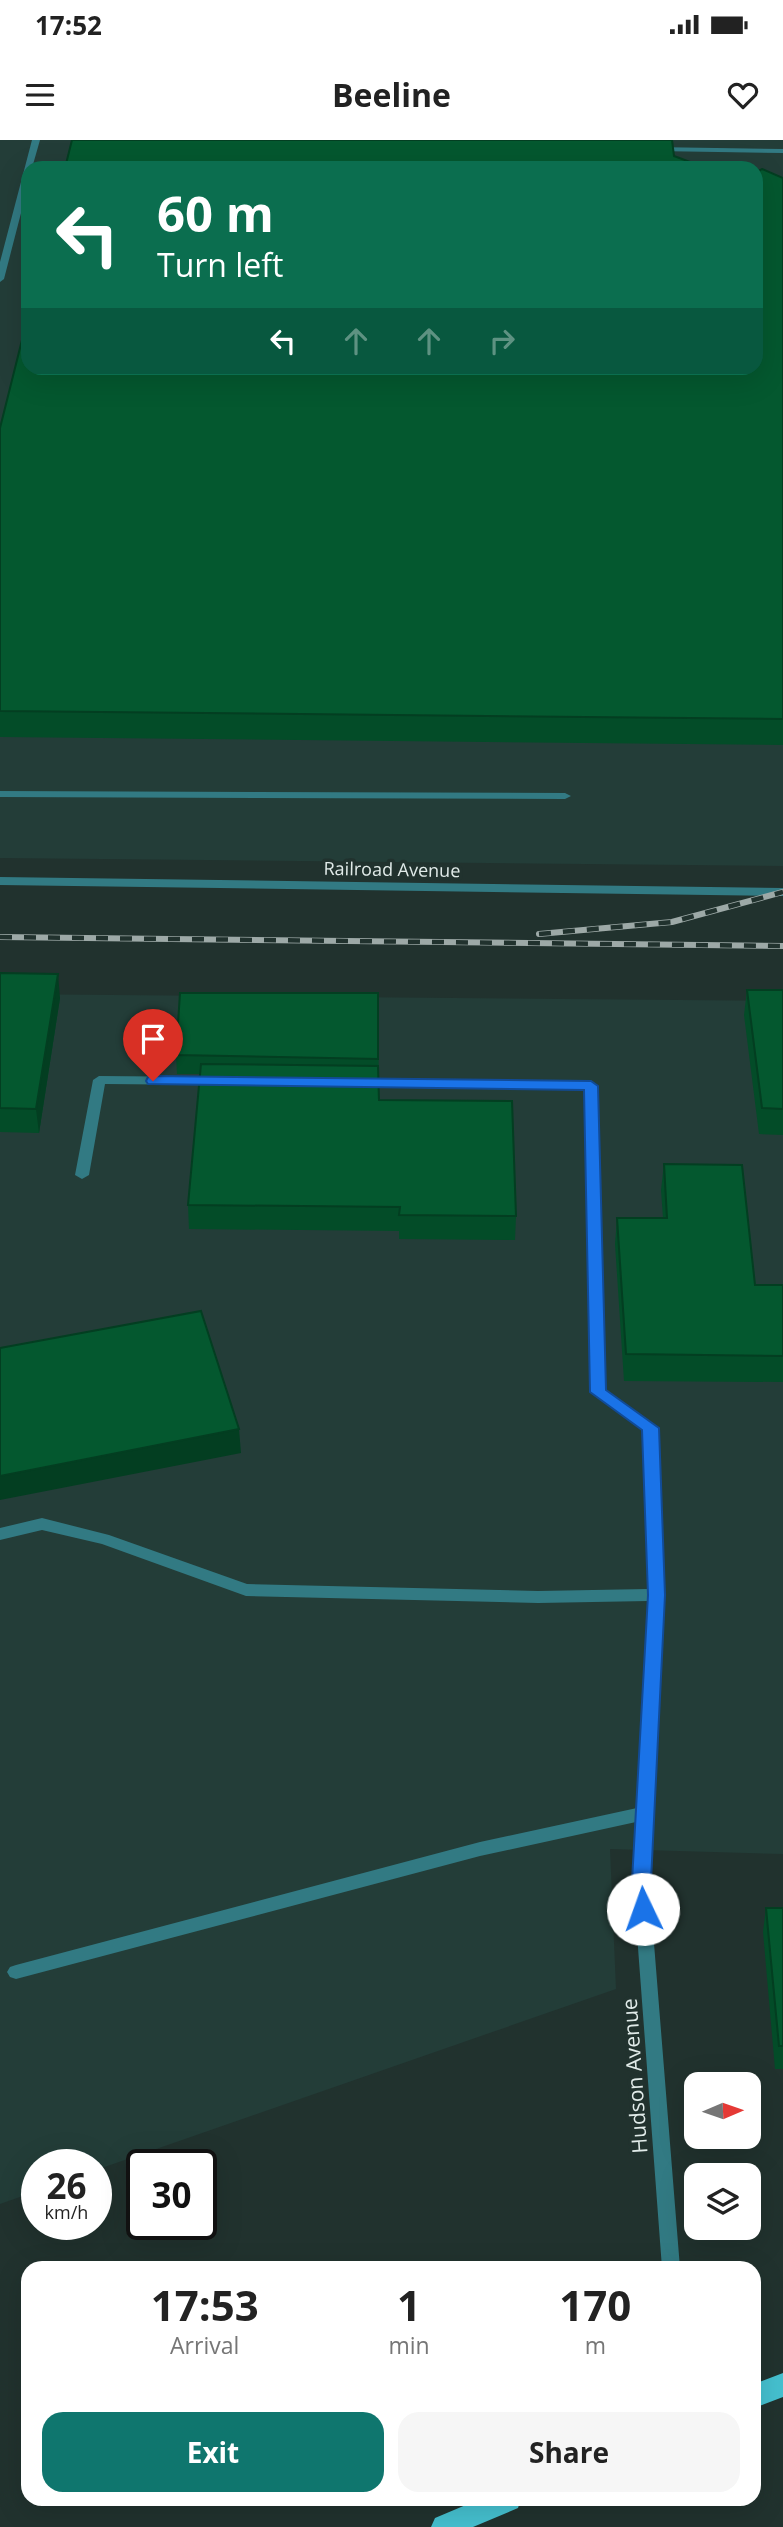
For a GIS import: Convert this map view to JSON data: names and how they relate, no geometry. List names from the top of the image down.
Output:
{
  "streets": {
    "street": ["Railroad Avenue", "Hudson Avenue"]
  },
  "north": "right",
  "page": {
    "status": "17:52",
    "header": "Beeline",
    "turn": ["60 m", "Turn left"],
    "speed": "26 km/h",
    "limit": "30",
    "eta": [
      "17:53",
      "Arrival",
      "1",
      "min",
      "170",
      "m"
    ],
    "buttons": ["Exit", "Share"]
  }
}
